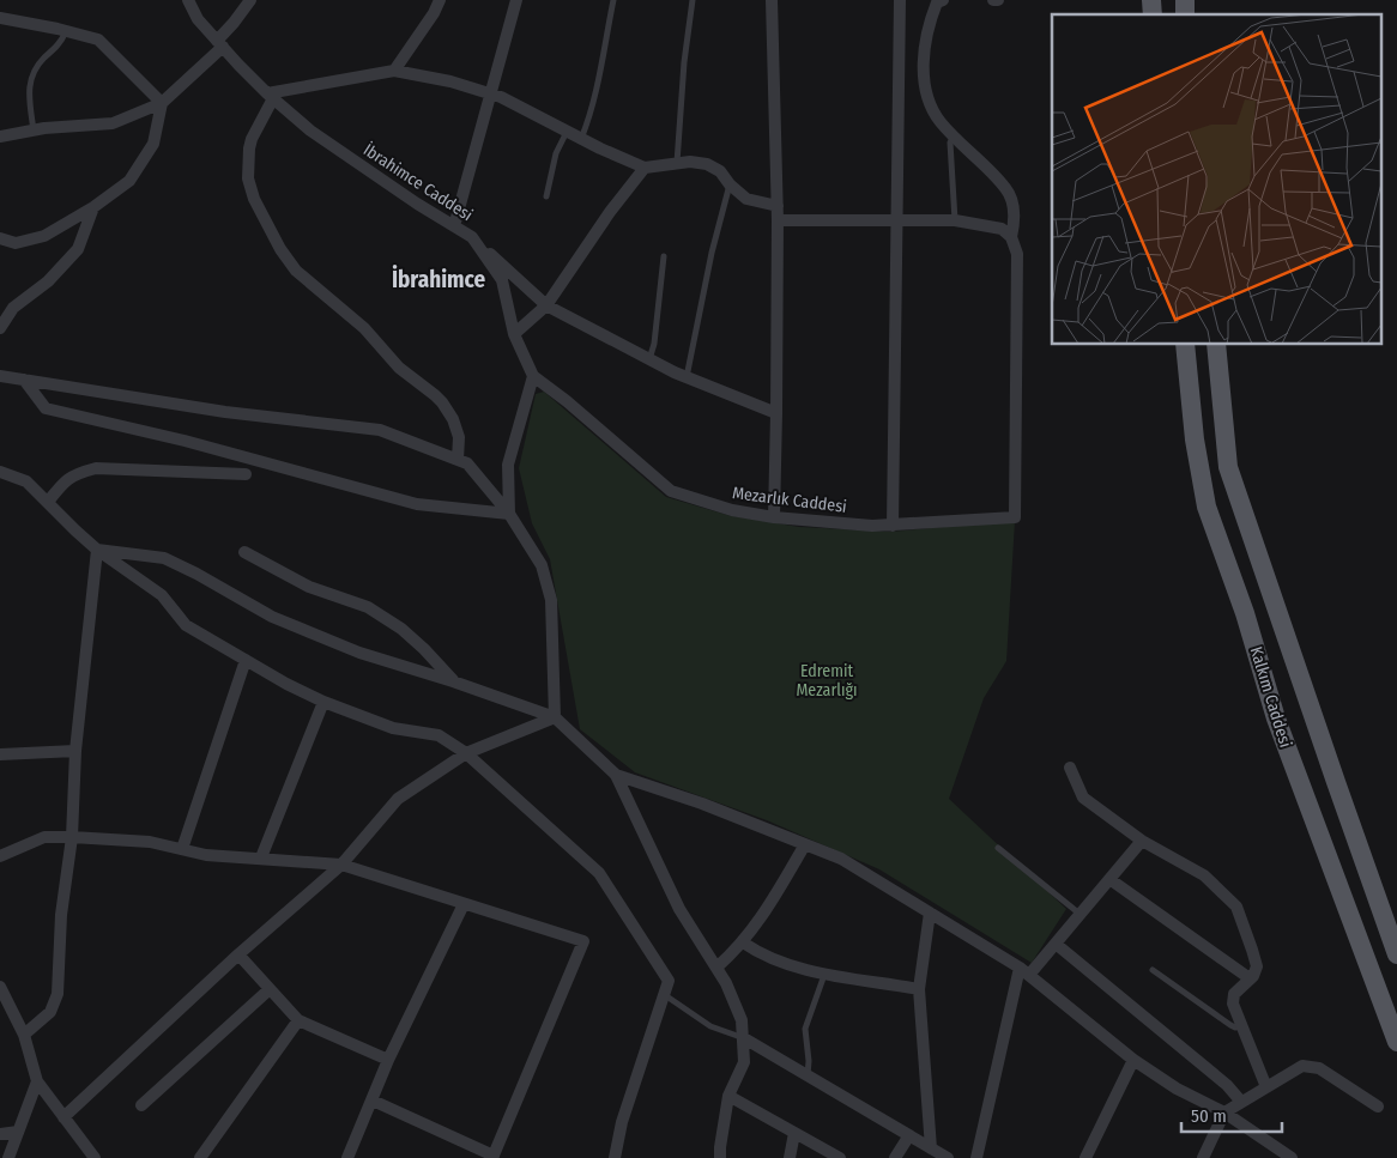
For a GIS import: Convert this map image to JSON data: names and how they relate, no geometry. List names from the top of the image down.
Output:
{
  "streets": {
    "main road": ["Kalkım Caddesi"],
    "street": ["İbrahimce Caddesi", "Mezarlık Caddesi"]
  },
  "crossings": [
    ["İbrahimce Caddesi", "Mezarlık Caddesi"]
  ],
  "districts": ["İbrahimce"],
  "parks": ["Edremit Mezarlığı"],
  "scale_bar": "50 m"
}
